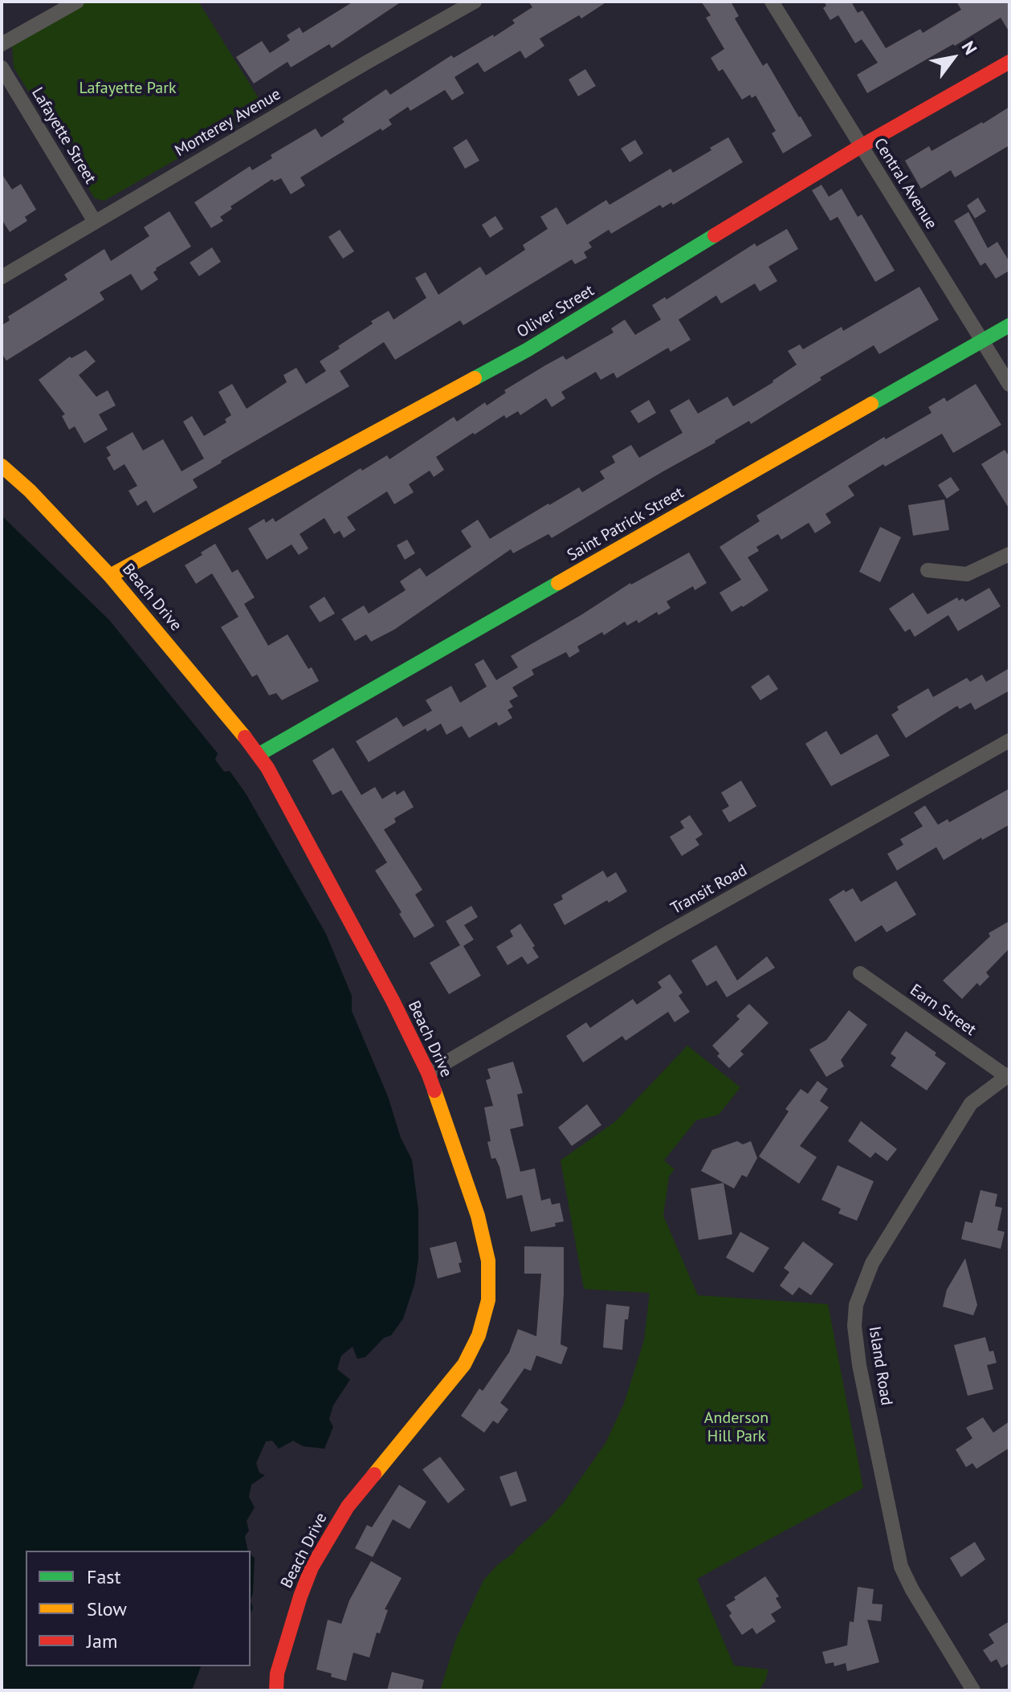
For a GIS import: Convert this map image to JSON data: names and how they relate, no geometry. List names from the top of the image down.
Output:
{
  "streets": {
    "street": [
      "Monterey Avenue",
      "Lafayette Street",
      "Central Avenue",
      "Oliver Street",
      "Saint Patrick Street",
      "Beach Drive",
      "Transit Road",
      "Earn Street",
      "Island Road"
    ]
  },
  "crossings": [
    ["Monterey Avenue", "Lafayette Street"],
    ["Central Avenue", "Oliver Street"],
    ["Central Avenue", "Saint Patrick Street"],
    ["Oliver Street", "Beach Drive"],
    ["Saint Patrick Street", "Beach Drive"],
    ["Beach Drive", "Transit Road"],
    ["Earn Street", "Island Road"]
  ],
  "parks": ["Lafayette Park", "Anderson Hill Park"],
  "legend": ["Fast", "Slow", "Jam"],
  "north": "top right"
}
